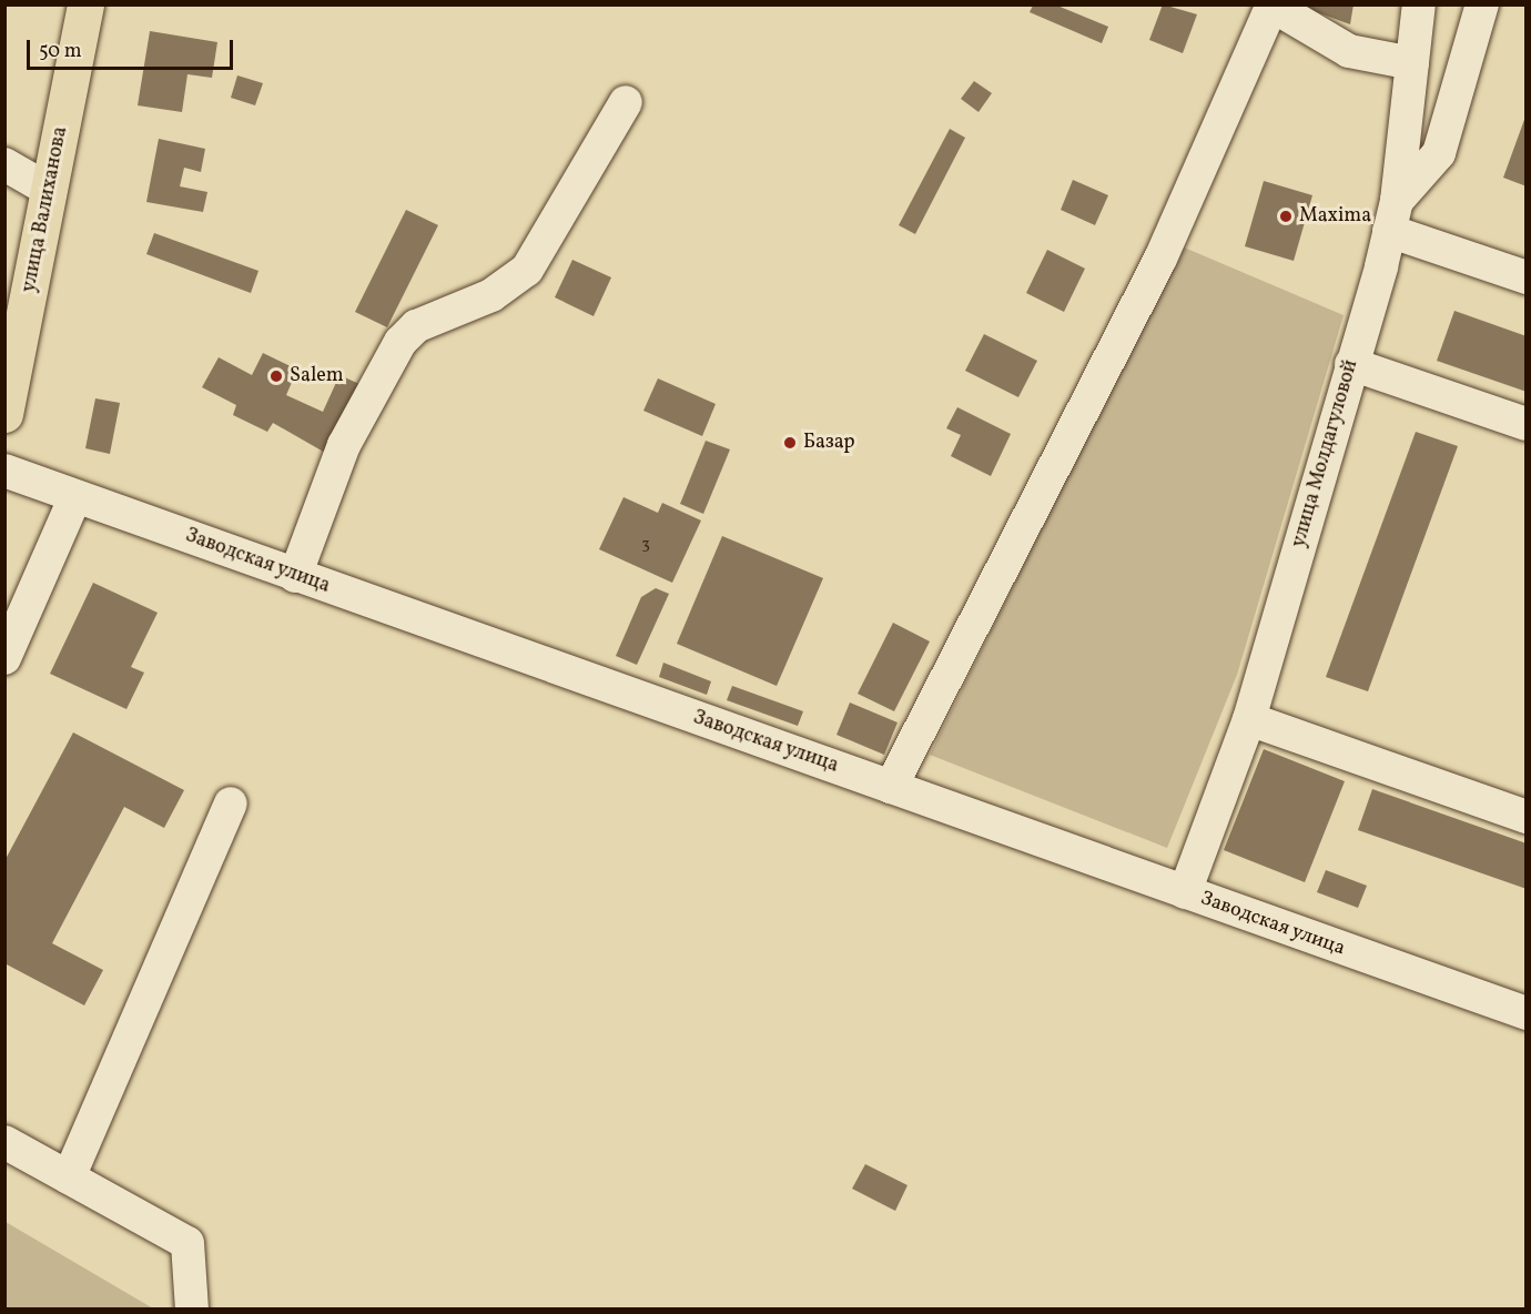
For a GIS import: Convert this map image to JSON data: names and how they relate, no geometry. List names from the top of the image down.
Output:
{
  "streets": {
    "main road": ["улица Валиханова"],
    "street": ["улица Молдагуловой", "Заводская улица"]
  },
  "crossings": [
    ["улица Молдагуловой", "Заводская улица"]
  ],
  "places": ["Maxima", "Salem", "Базар"],
  "house_numbers": ["3"],
  "scale_bar": "50 m"
}
